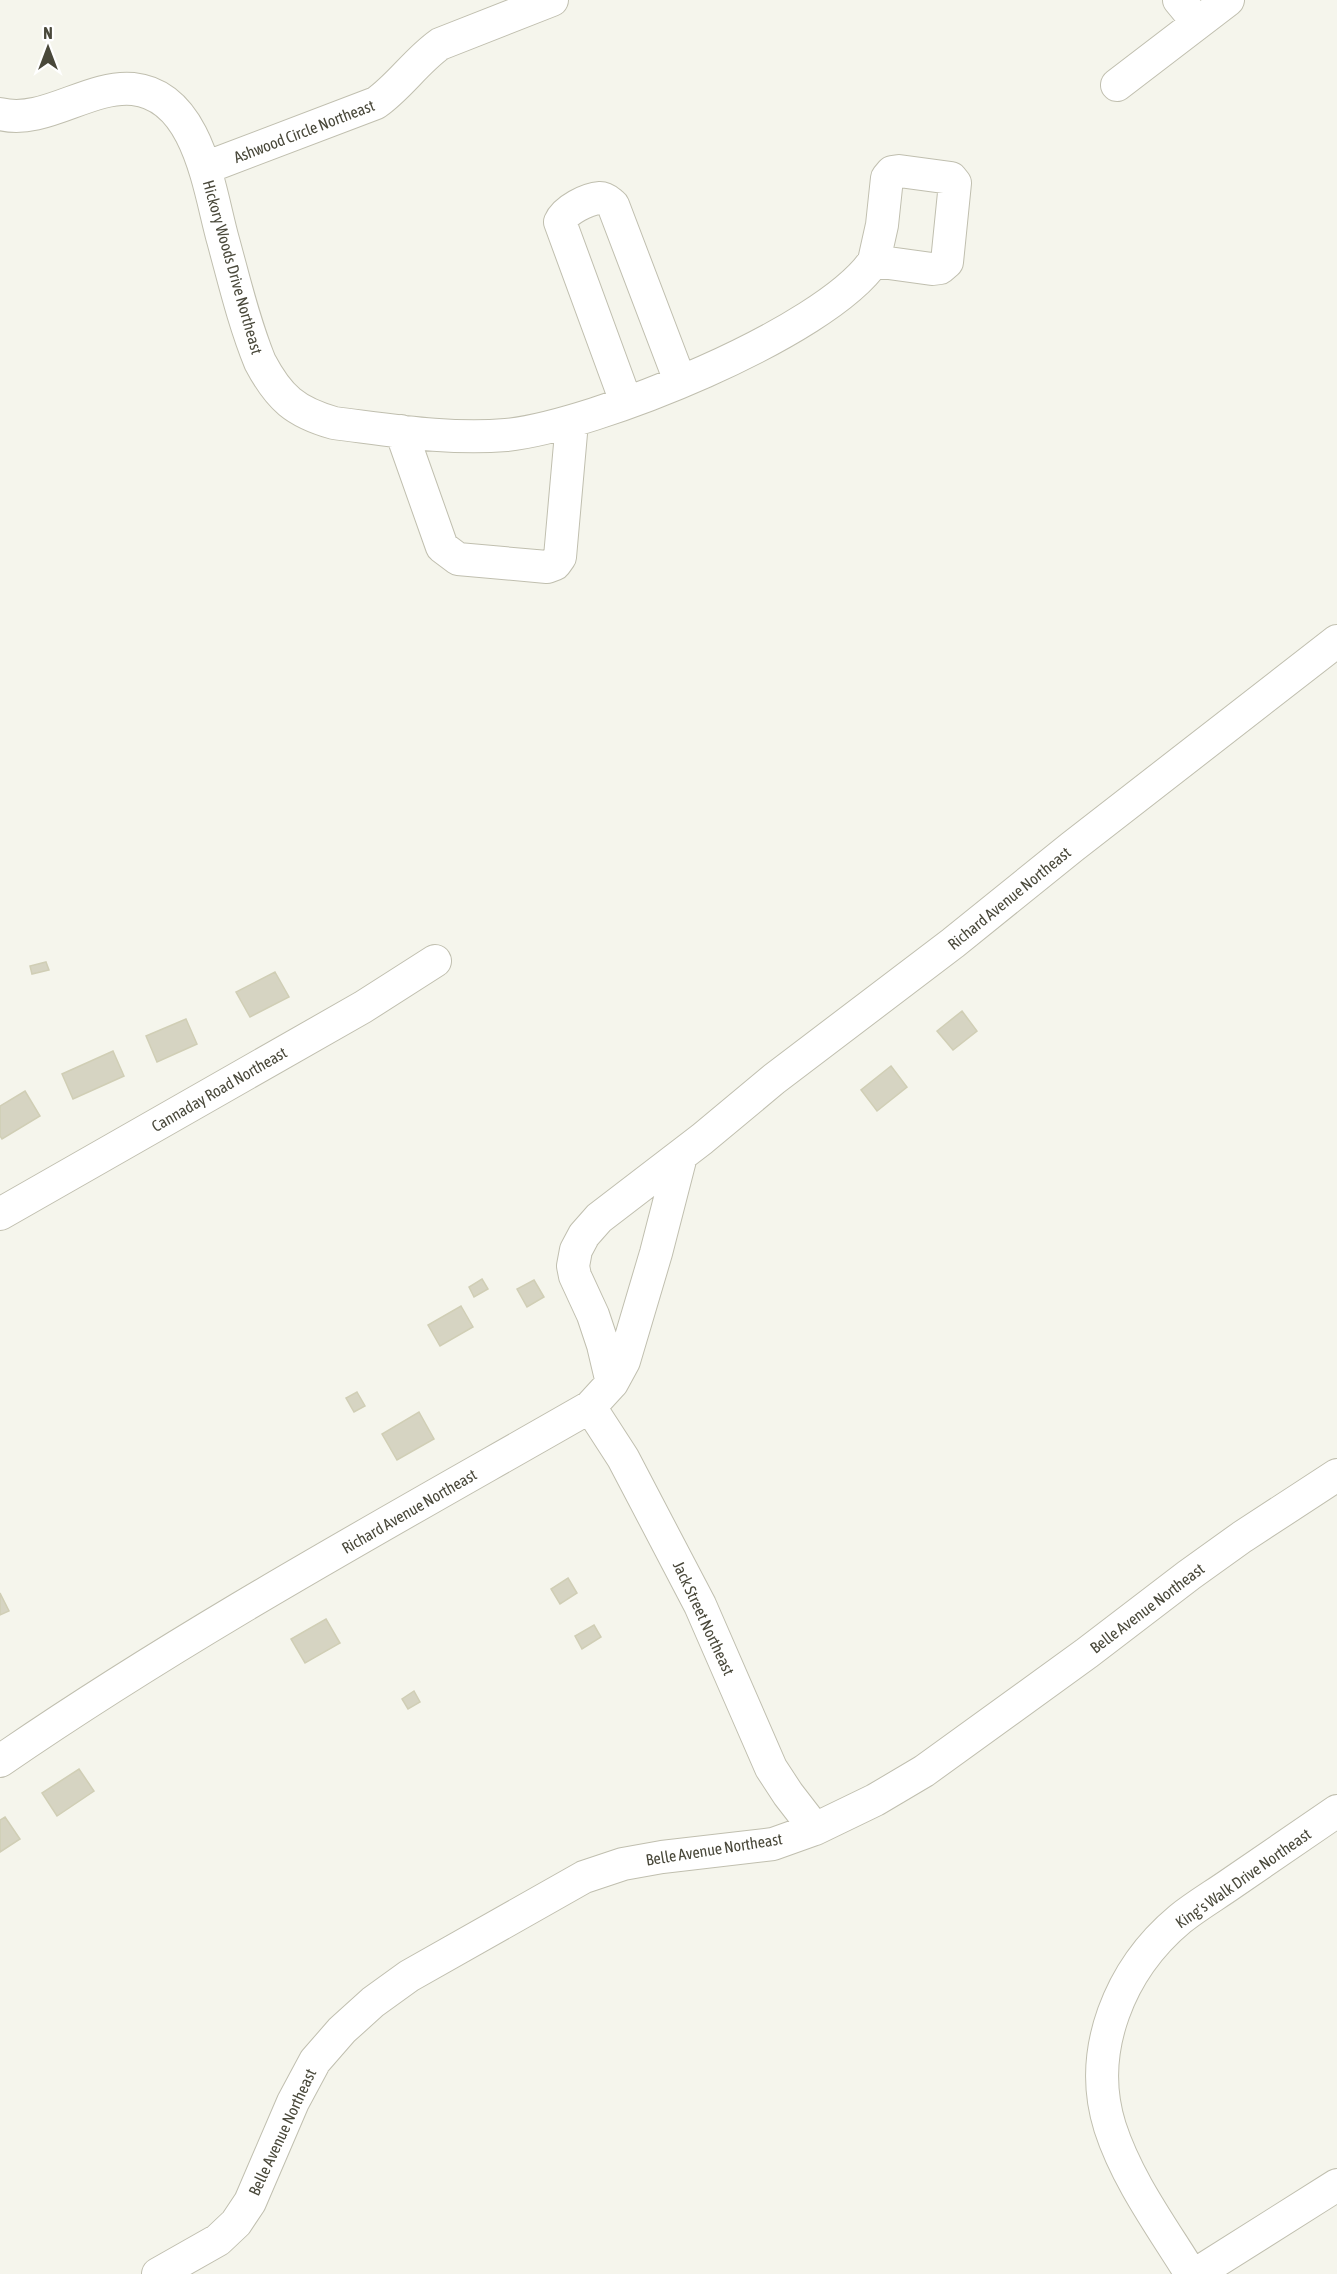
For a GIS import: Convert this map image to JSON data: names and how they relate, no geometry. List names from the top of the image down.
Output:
{
  "streets": {
    "street": [
      "Ashwood Circle Northeast",
      "Hickory Woods Drive Northeast",
      "Richard Avenue Northeast",
      "Cannaday Road Northeast",
      "Belle Avenue Northeast",
      "Jack Street Northeast",
      "King's Walk Drive Northeast"
    ]
  },
  "crossings": [
    ["Ashwood Circle Northeast", "Hickory Woods Drive Northeast"],
    ["Richard Avenue Northeast", "Jack Street Northeast"],
    ["Belle Avenue Northeast", "Jack Street Northeast"]
  ],
  "north": "top"
}
